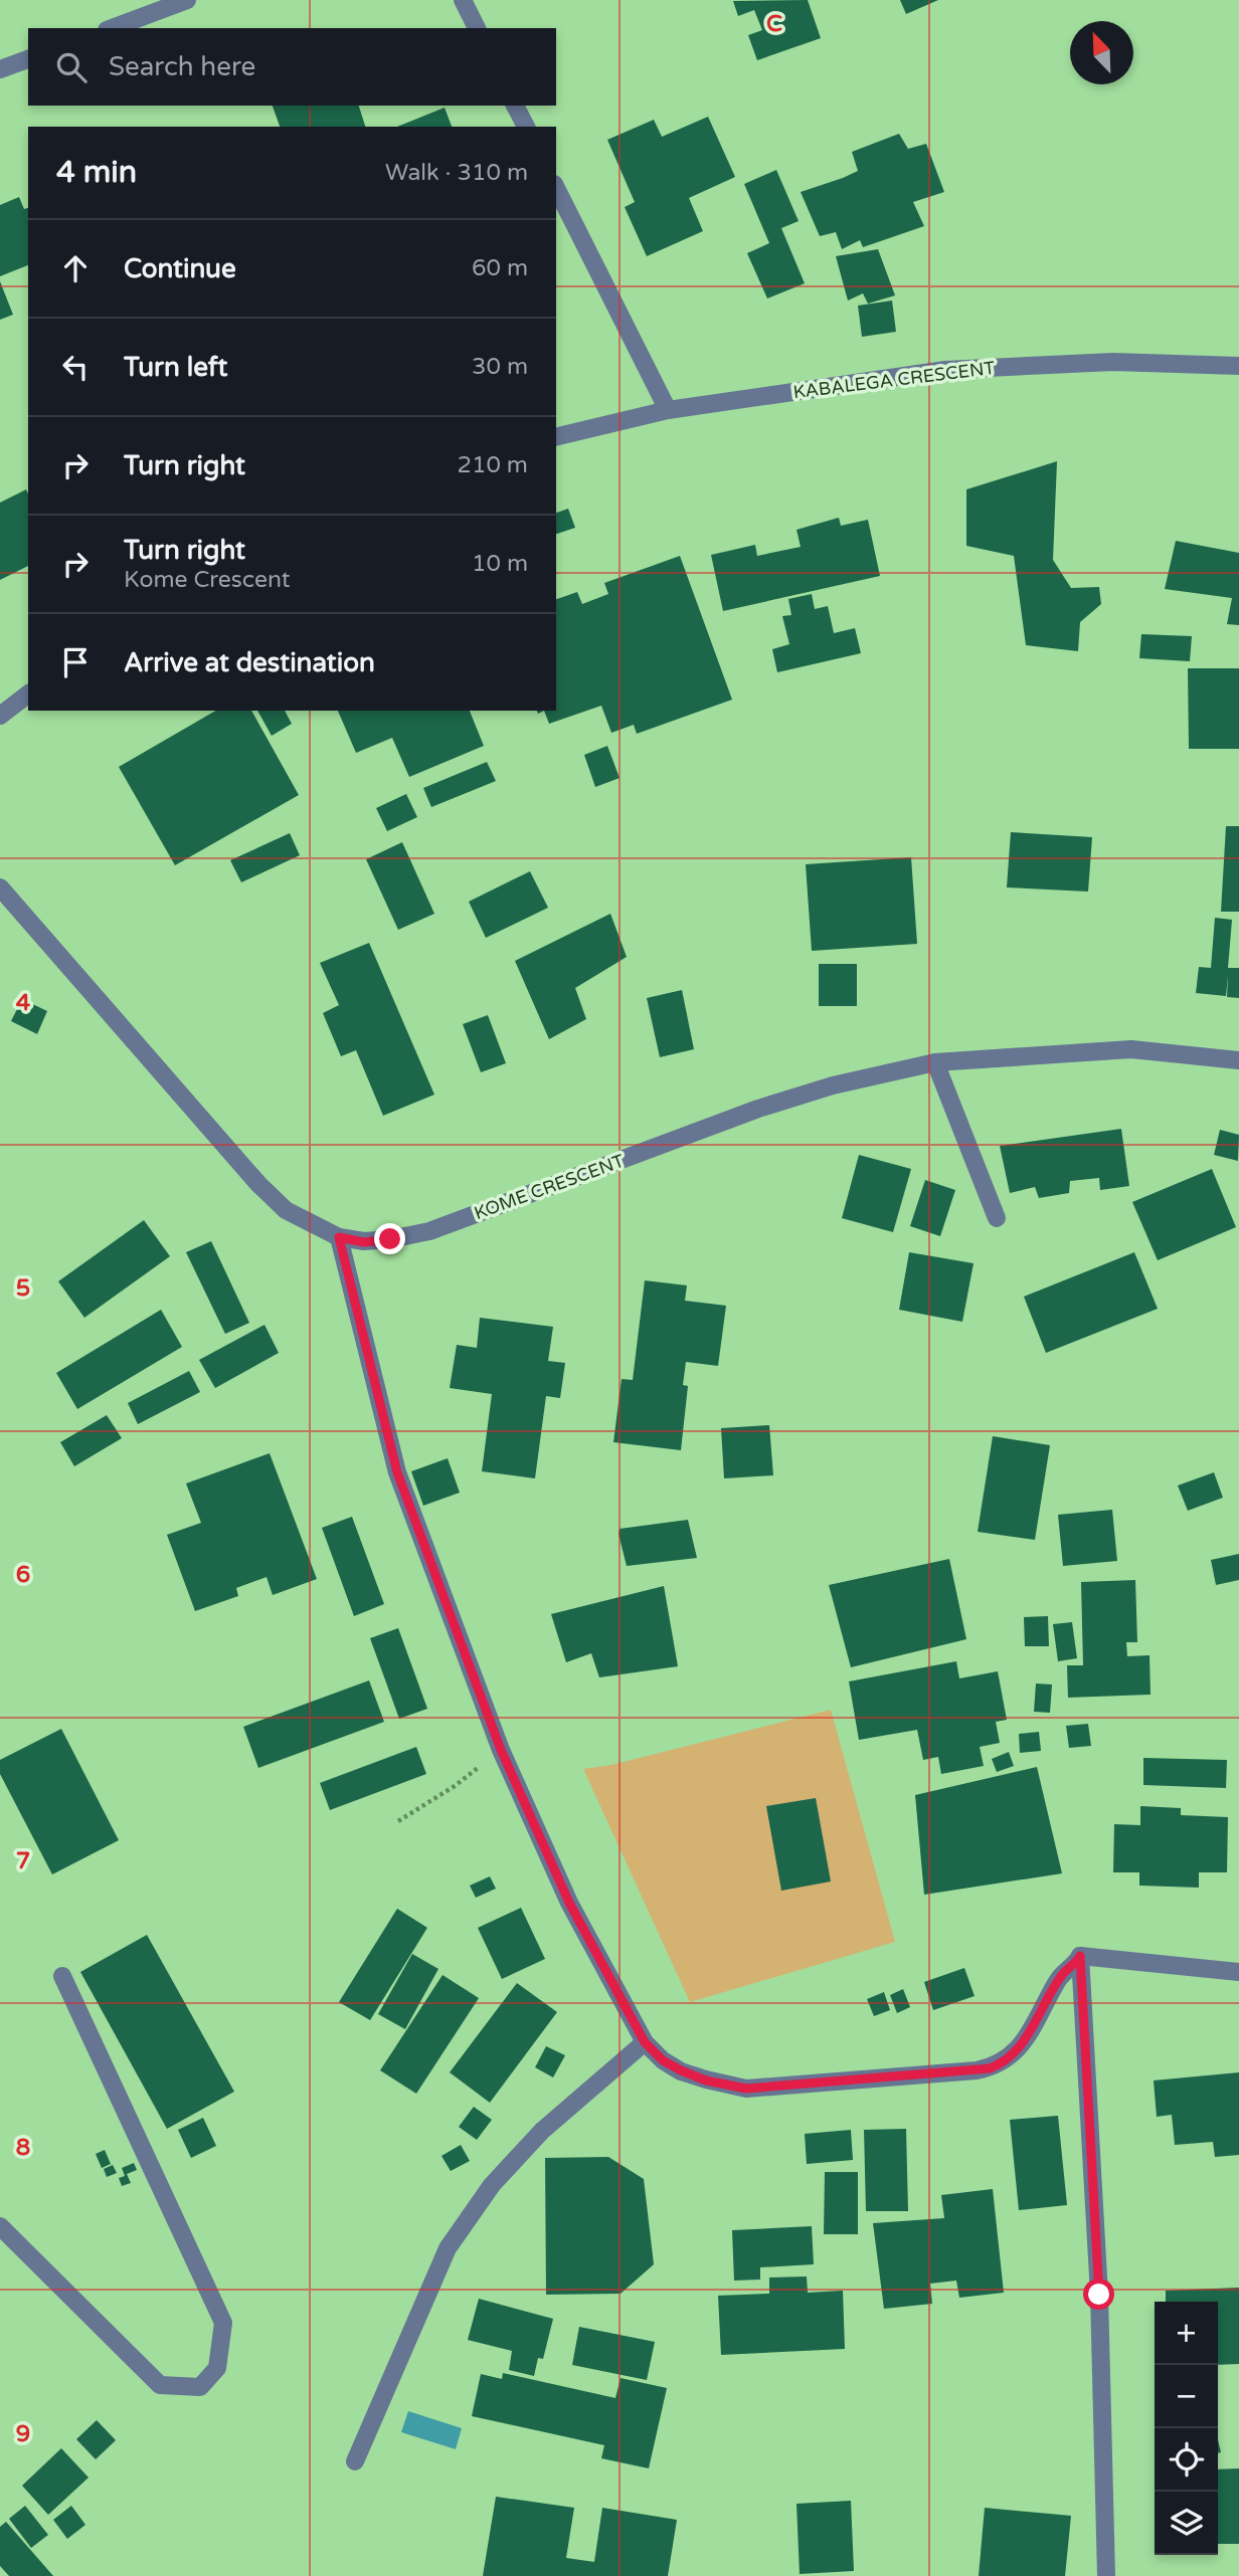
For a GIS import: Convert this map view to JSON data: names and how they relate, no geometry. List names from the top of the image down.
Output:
{
  "streets": {
    "street": ["KABALEGA CRESCENT", "KOME CRESCENT"]
  },
  "north": "top left",
  "page": {
    "search": "Search here",
    "heading": ["4 min", "Walk · 310 m"],
    "list": [
      ["Continue", "60 m"],
      ["Turn left", "30 m"],
      ["Turn right", "210 m"],
      ["Turn right", "Kome Crescent", "10 m"],
      "Arrive at destination"
    ],
    "map_buttons": ["+", "−"]
  },
  "grid": {
    "columns": ["C"],
    "rows": [
      "4",
      "5",
      "6",
      "7",
      "8",
      "9"
    ]
  }
}
